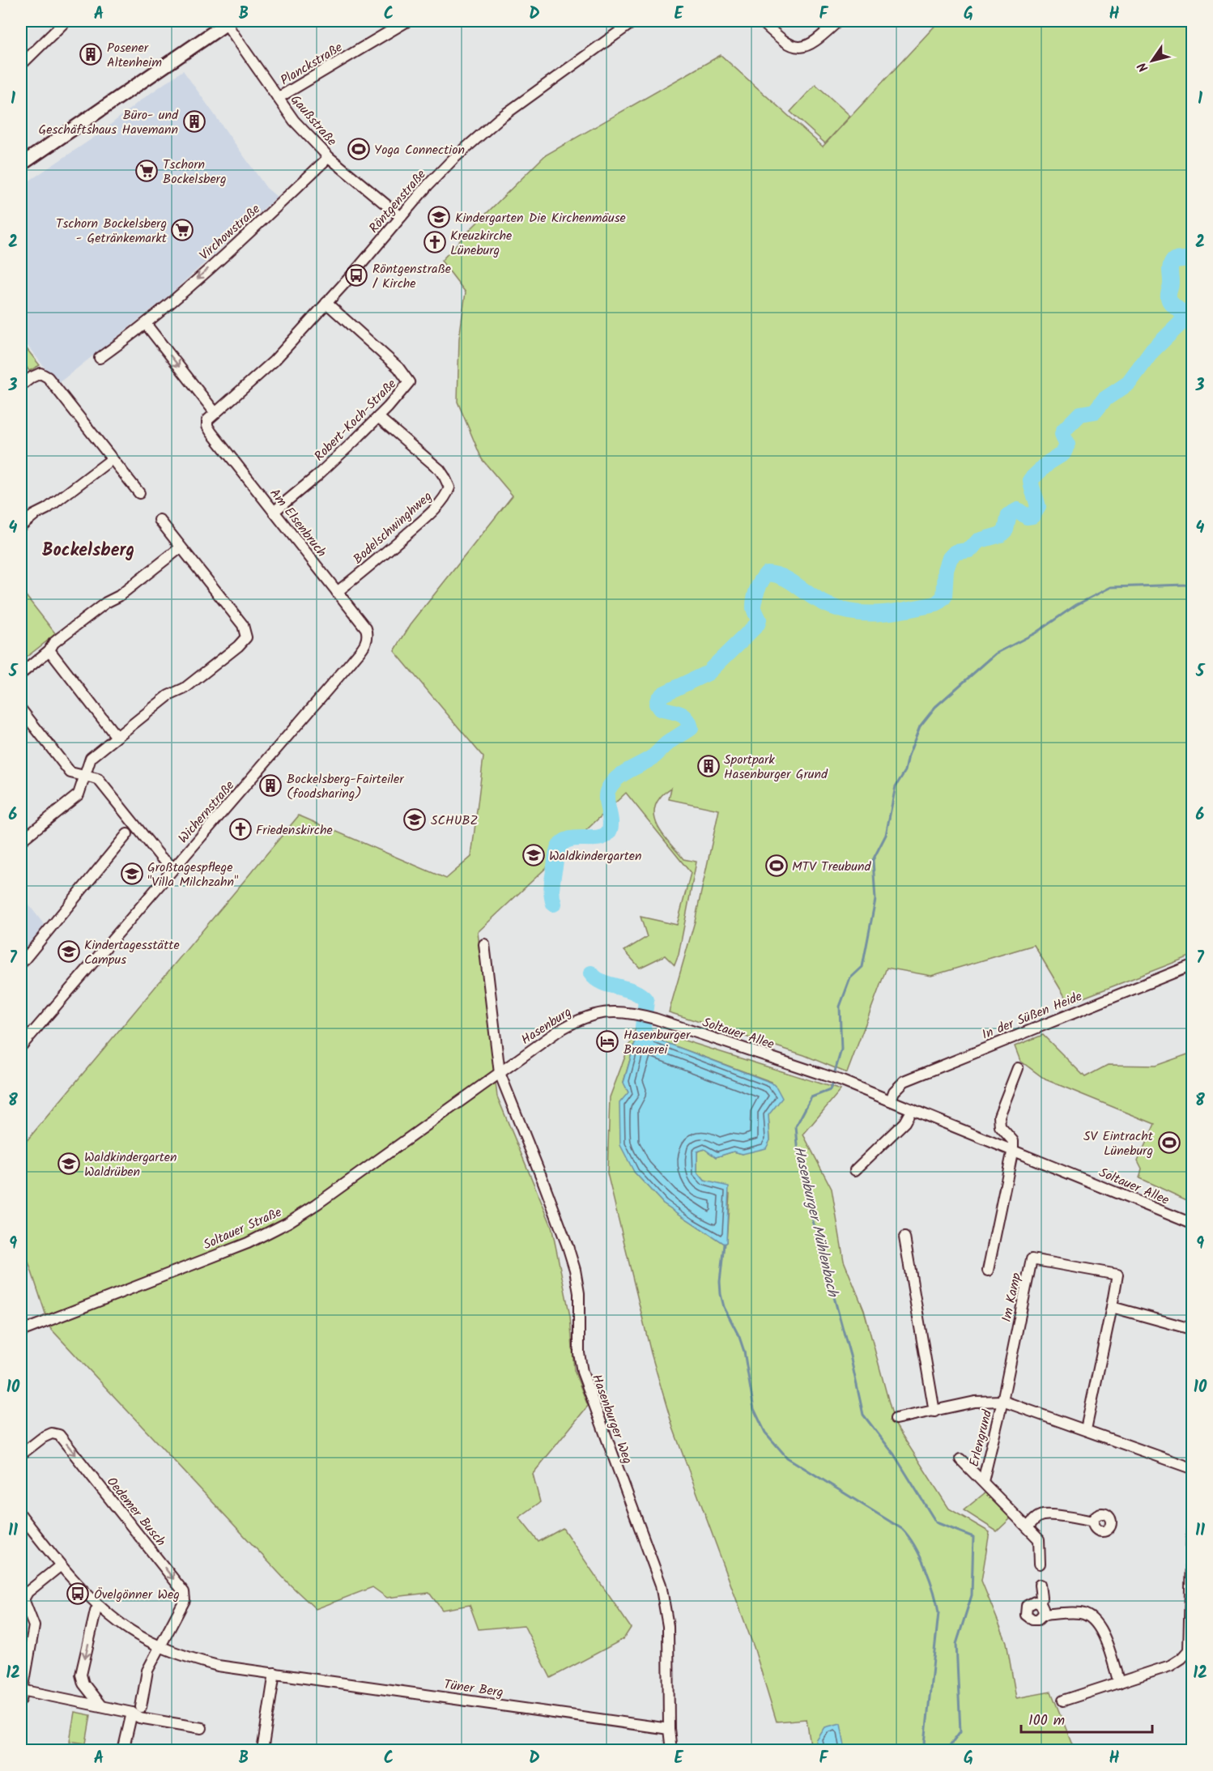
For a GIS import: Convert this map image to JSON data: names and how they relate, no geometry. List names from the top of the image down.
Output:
{
  "streets": {
    "street": [
      "Planckstraße",
      "Gaußstraße",
      "Röntgenstraße",
      "Virchowstraße",
      "Robert-Koch-Straße",
      "Am Elsenbruch",
      "Bodelschwinghweg",
      "Wichernstraße",
      "In der Süßen Heide",
      "Hasenburg",
      "Soltauer Allee",
      "Soltauer Straße",
      "Im Kamp",
      "Hasenburger Weg",
      "Erlengrund",
      "Oedemer Busch",
      "Tüner Berg"
    ]
  },
  "crossings": [
    ["Planckstraße", "Gaußstraße"],
    ["Gaußstraße", "Röntgenstraße"],
    ["Gaußstraße", "Virchowstraße"],
    ["Röntgenstraße", "Robert-Koch-Straße"],
    ["Röntgenstraße", "Am Elsenbruch"],
    ["Robert-Koch-Straße", "Am Elsenbruch"],
    ["Robert-Koch-Straße", "Bodelschwinghweg"],
    ["Am Elsenbruch", "Bodelschwinghweg"],
    ["Am Elsenbruch", "Wichernstraße"],
    ["In der Süßen Heide", "Soltauer Allee"],
    ["Hasenburg", "Soltauer Allee"],
    ["Hasenburg", "Soltauer Straße"],
    ["Hasenburg", "Hasenburger Weg"],
    ["Soltauer Straße", "Hasenburger Weg"],
    ["Im Kamp", "Erlengrund"],
    ["Hasenburger Weg", "Tüner Berg"],
    ["Oedemer Busch", "Tüner Berg"]
  ],
  "one_way": ["Virchowstraße"],
  "districts": ["Bockelsberg"],
  "water": ["Hasenburger Mühlenbach"],
  "places": {
    "building": [
      "Posener Altenheim",
      "Büro- und Geschäftshaus Havemann",
      "Sportpark Hasenburger Grund",
      "Bockelsberg-Fairteiler (foodsharing)"
    ],
    "sports": ["Yoga Connection", "MTV Treubund", "SV Eintracht Lüneburg"],
    "supermarket": ["Tschorn Bockelsberg", "Tschorn Bockelsberg - Getränkemarkt"],
    "school or university": [
      "Kindergarten Die Kirchenmäuse",
      "SCHUBZ",
      "Waldkindergarten",
      "Großtagespflege \"Villa Milchzahn\"",
      "Kindertagesstätte Campus",
      "Waldkindergarten Waldrüben"
    ],
    "church": ["Kreuzkirche Lüneburg", "Friedenskirche"],
    "bus stop": ["Röntgenstraße / Kirche", "Övelgönner Weg"],
    "hotel": ["Hasenburger Brauerei"]
  },
  "scale_bar": "100 m",
  "north": "bottom left",
  "grid": {
    "columns": [
      "A",
      "B",
      "C",
      "D",
      "E",
      "F",
      "G",
      "H"
    ],
    "rows": [
      "1",
      "2",
      "3",
      "4",
      "5",
      "6",
      "7",
      "8",
      "9",
      "10",
      "11",
      "12"
    ]
  }
}
